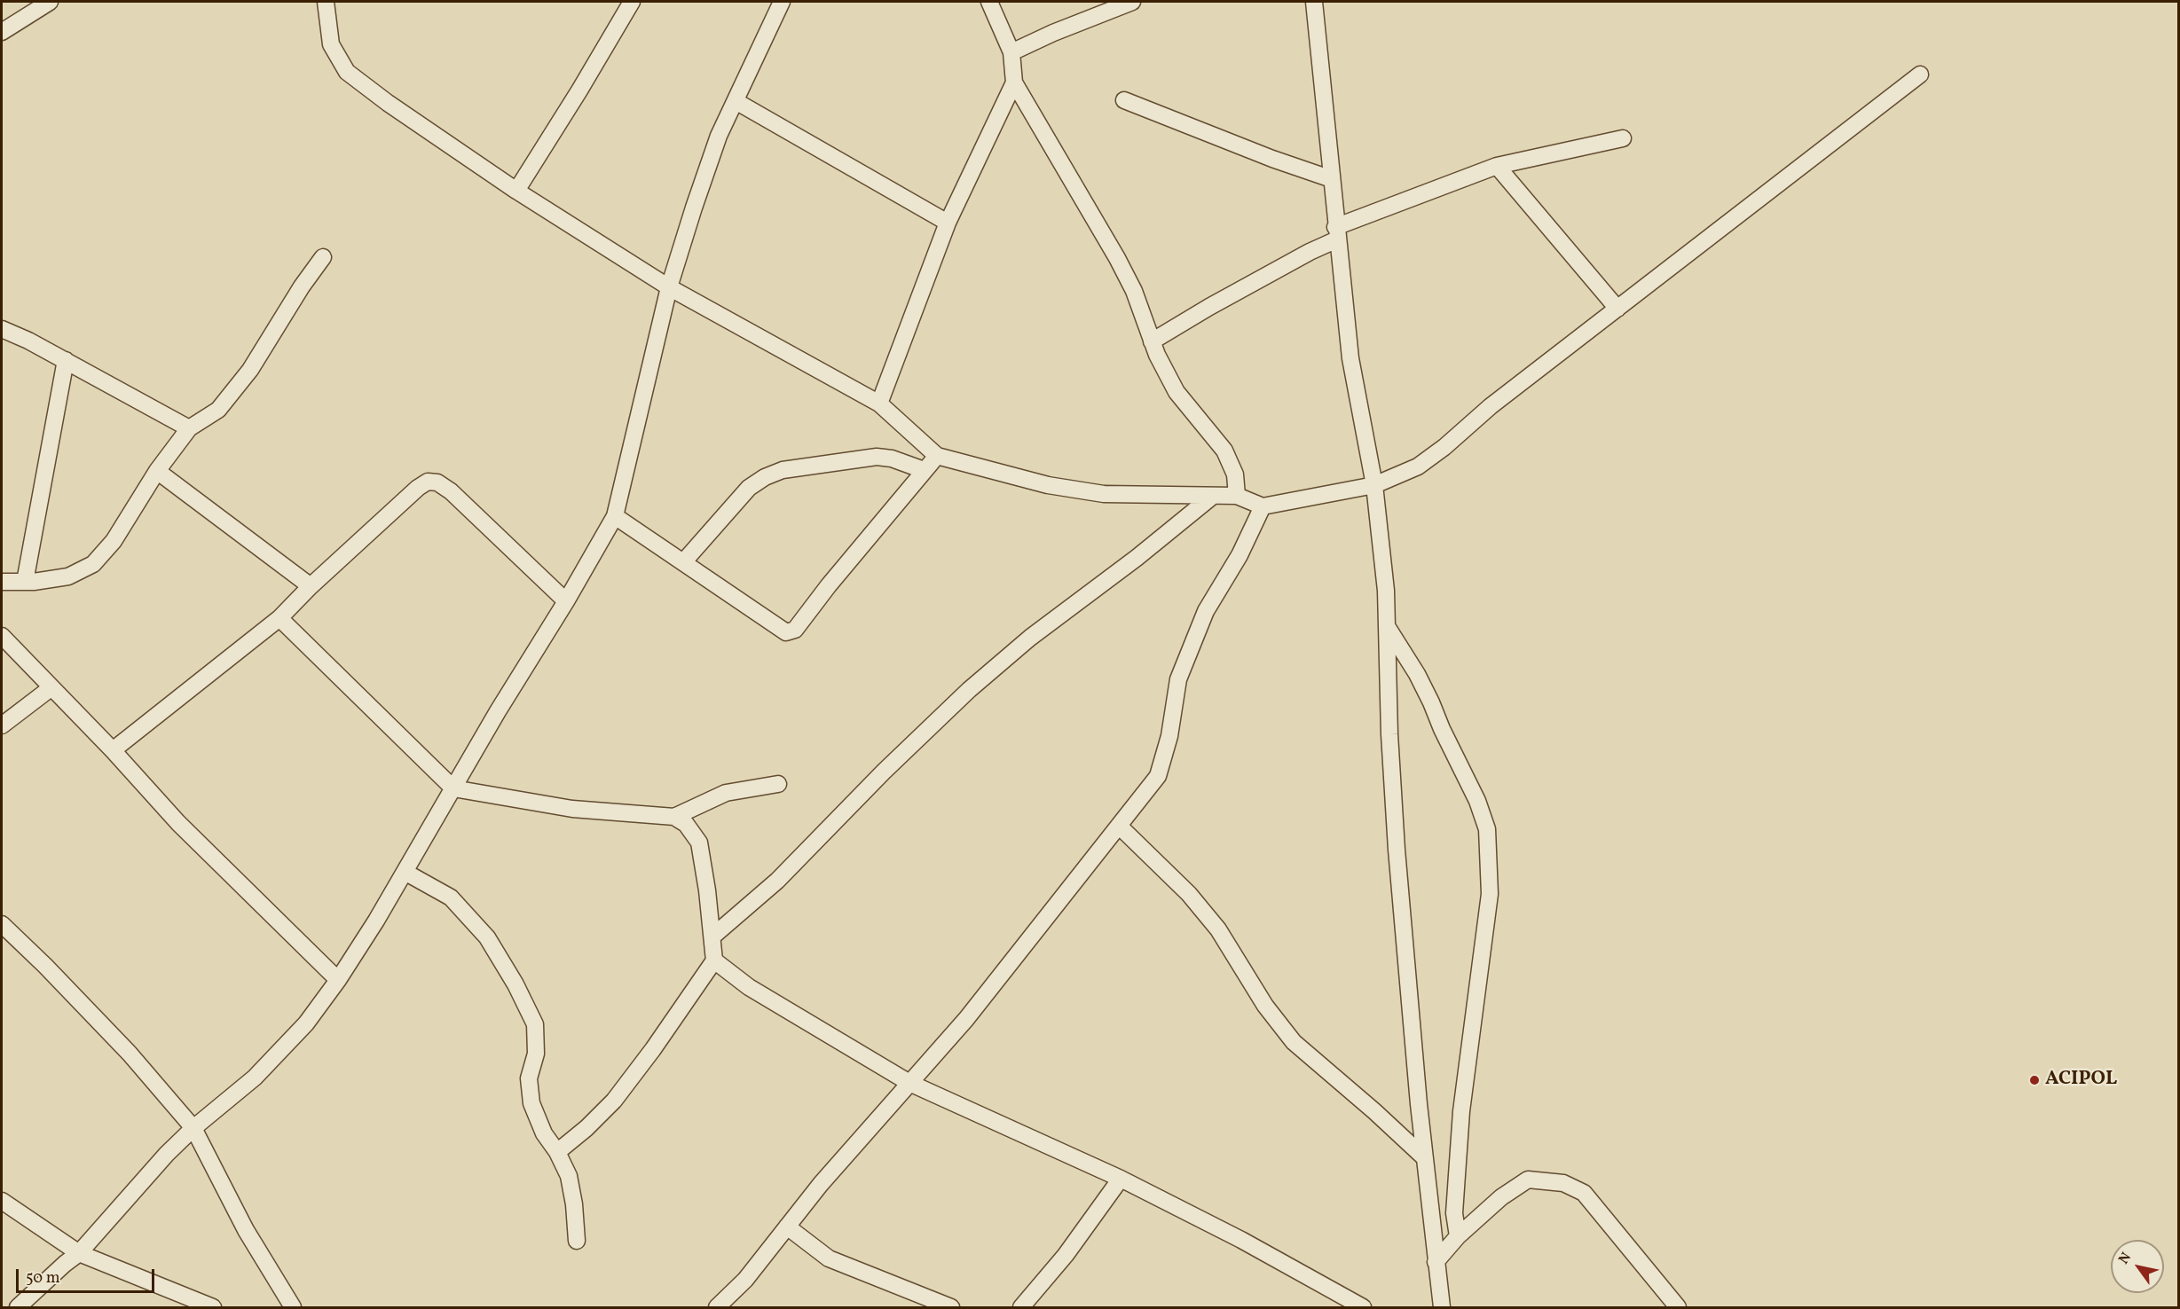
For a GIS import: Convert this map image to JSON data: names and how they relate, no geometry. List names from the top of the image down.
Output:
{
  "places": ["ACIPOL"],
  "scale_bar": "50 m",
  "north": "top left"
}
